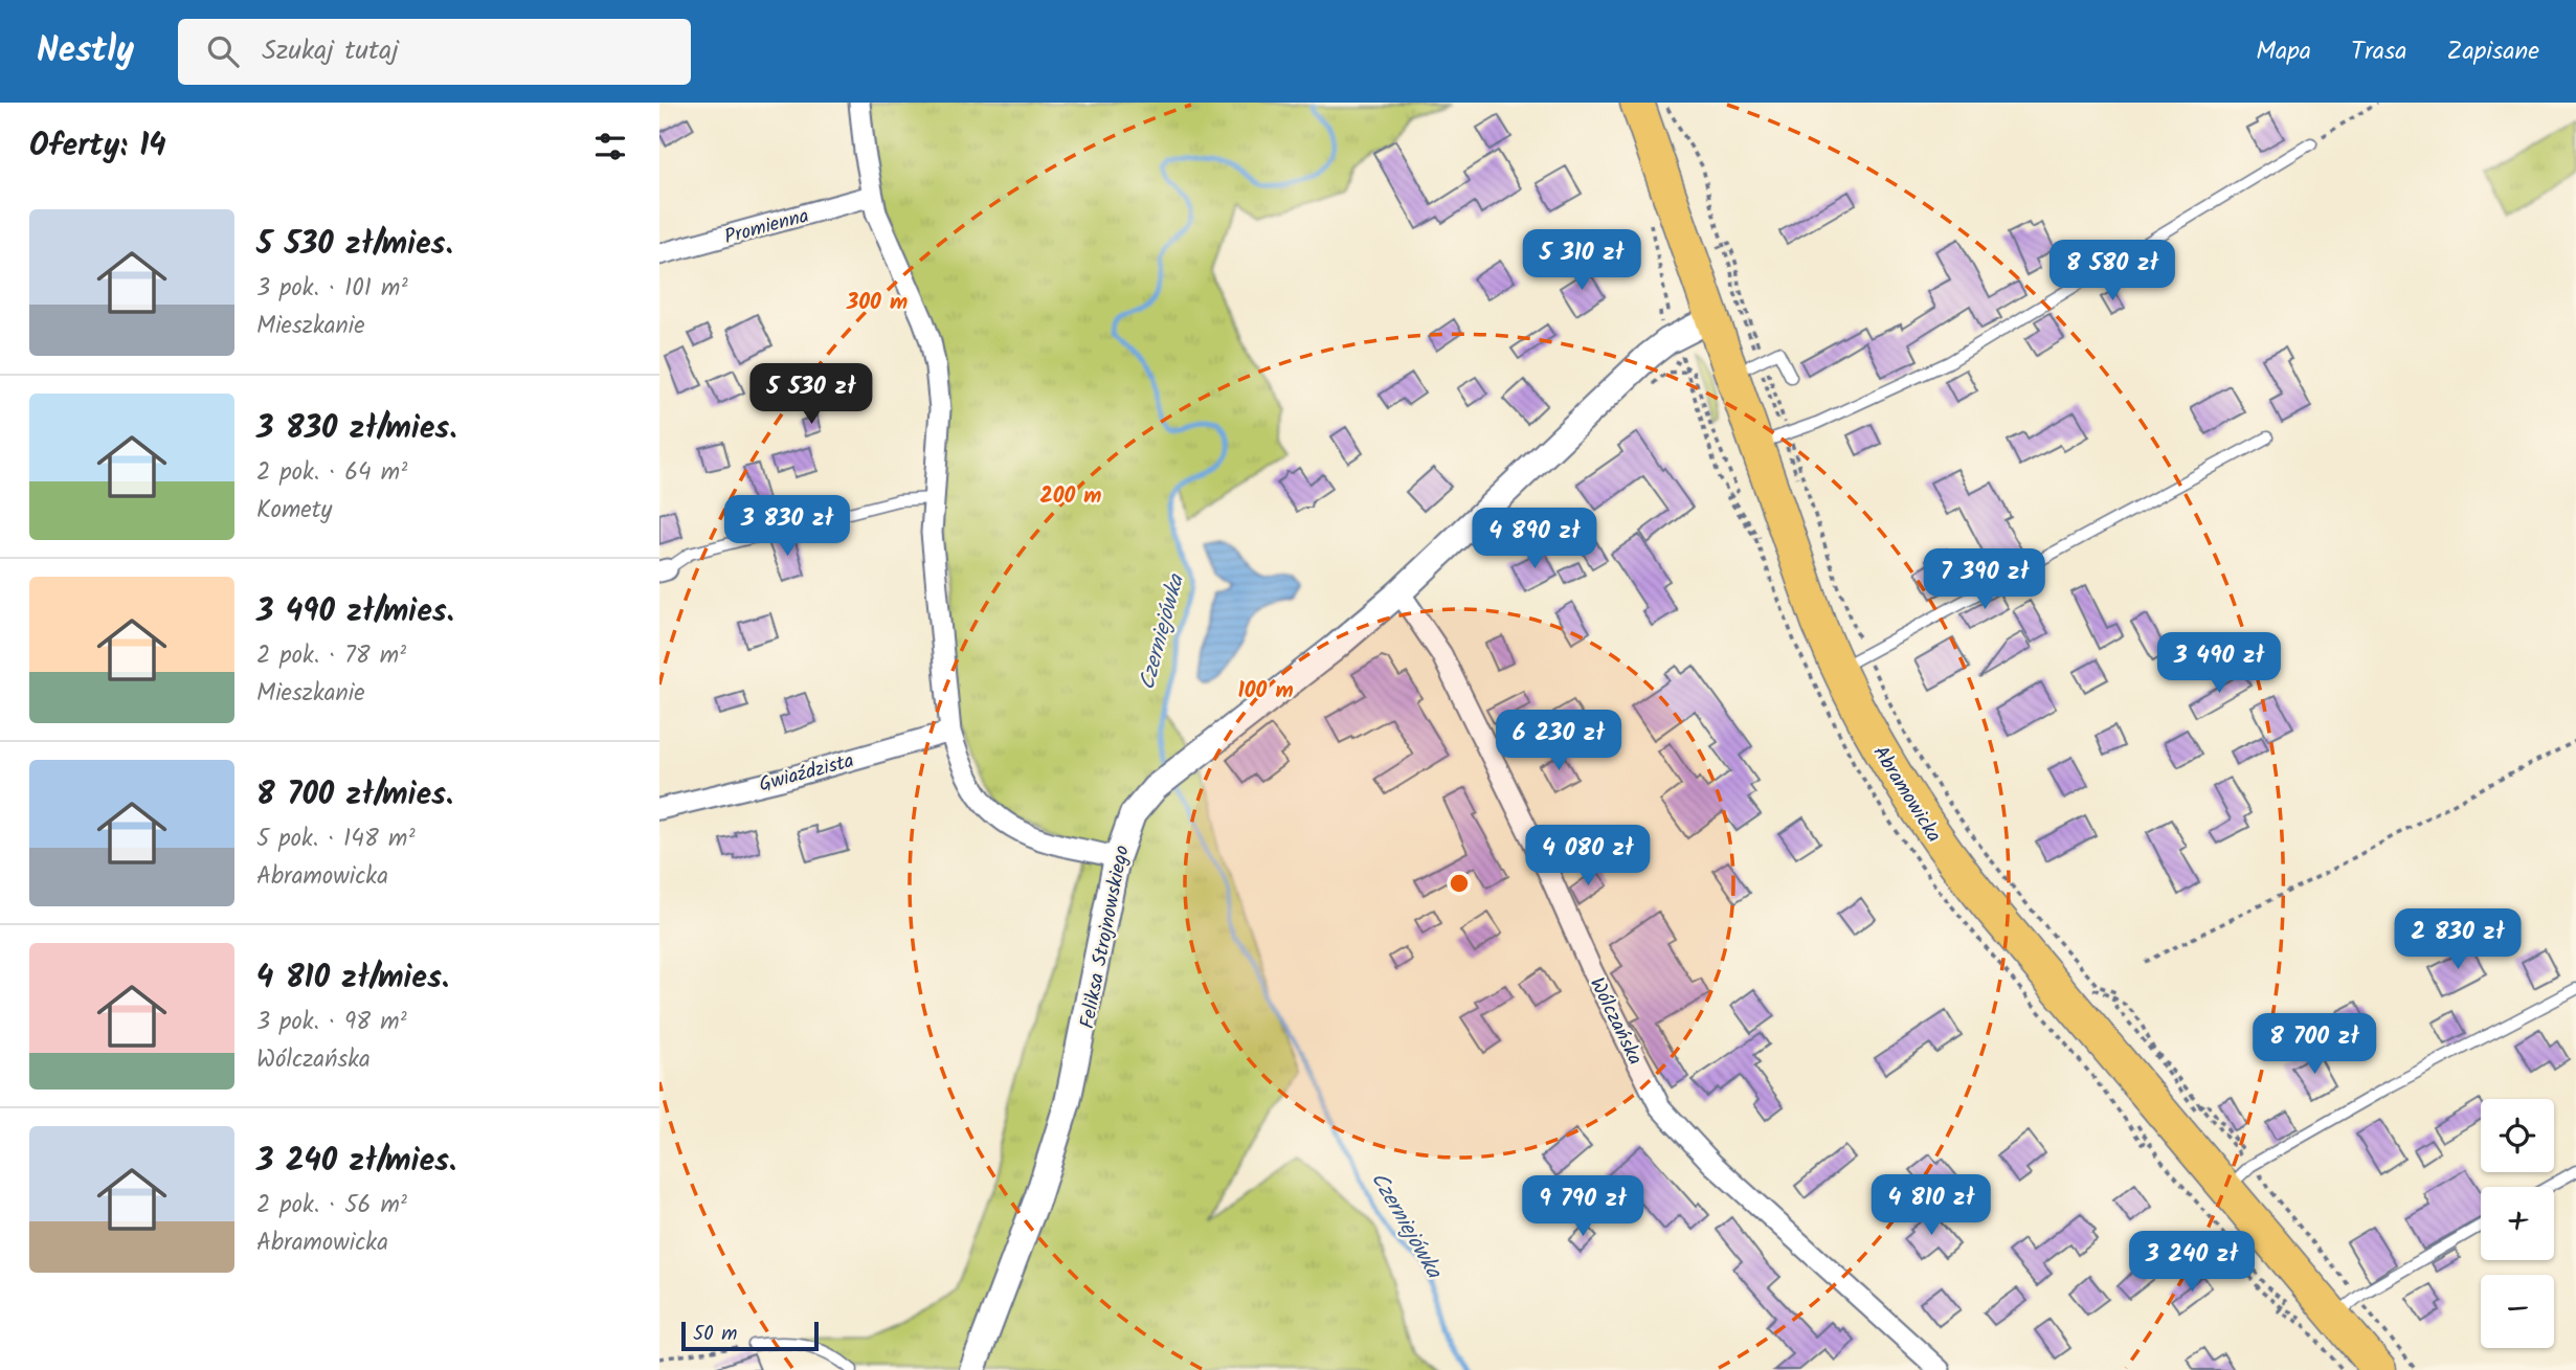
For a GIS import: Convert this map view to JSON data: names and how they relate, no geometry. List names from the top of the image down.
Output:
{
  "streets": {
    "main road": ["Abramowicka"],
    "street": [
      "Promienna",
      "Gwiaździsta",
      "Feliksa Strojnowskiego",
      "Wólczańska"
    ]
  },
  "crossings": [
    ["Abramowicka", "Feliksa Strojnowskiego"],
    ["Feliksa Strojnowskiego", "Wólczańska"]
  ],
  "water": ["Czerniejówka"],
  "scale_bar": "50 m",
  "page": {
    "header": "Nestly",
    "search": "Szukaj tutaj",
    "nav": ["Mapa", "Trasa", "Zapisane"],
    "heading": "Oferty: 14",
    "list": [
      {
        "name": "5 530 zł/mies.",
        "note": "3 pok. · 101 m² · Mieszkanie"
      },
      {
        "name": "3 830 zł/mies.",
        "note": "2 pok. · 64 m² · Komety"
      },
      {
        "name": "3 490 zł/mies.",
        "note": "2 pok. · 78 m² · Mieszkanie"
      },
      {
        "name": "8 700 zł/mies.",
        "note": "5 pok. · 148 m² · Abramowicka"
      },
      {
        "name": "4 810 zł/mies.",
        "note": "3 pok. · 98 m² · Wólczańska"
      },
      {
        "name": "3 240 zł/mies.",
        "note": "2 pok. · 56 m² · Abramowicka"
      }
    ],
    "price": [
      "5 310 zł",
      "8 580 zł",
      "5 530 zł",
      "3 830 zł",
      "4 890 zł",
      "7 390 zł",
      "3 490 zł",
      "6 230 zł",
      "4 080 zł",
      "2 830 zł",
      "8 700 zł",
      "4 810 zł",
      "9 790 zł",
      "3 240 zł"
    ],
    "map_buttons": ["+", "−"],
    "scale": "50 m"
  },
  "rings": ["300 m", "200 m", "100 m"]
}
